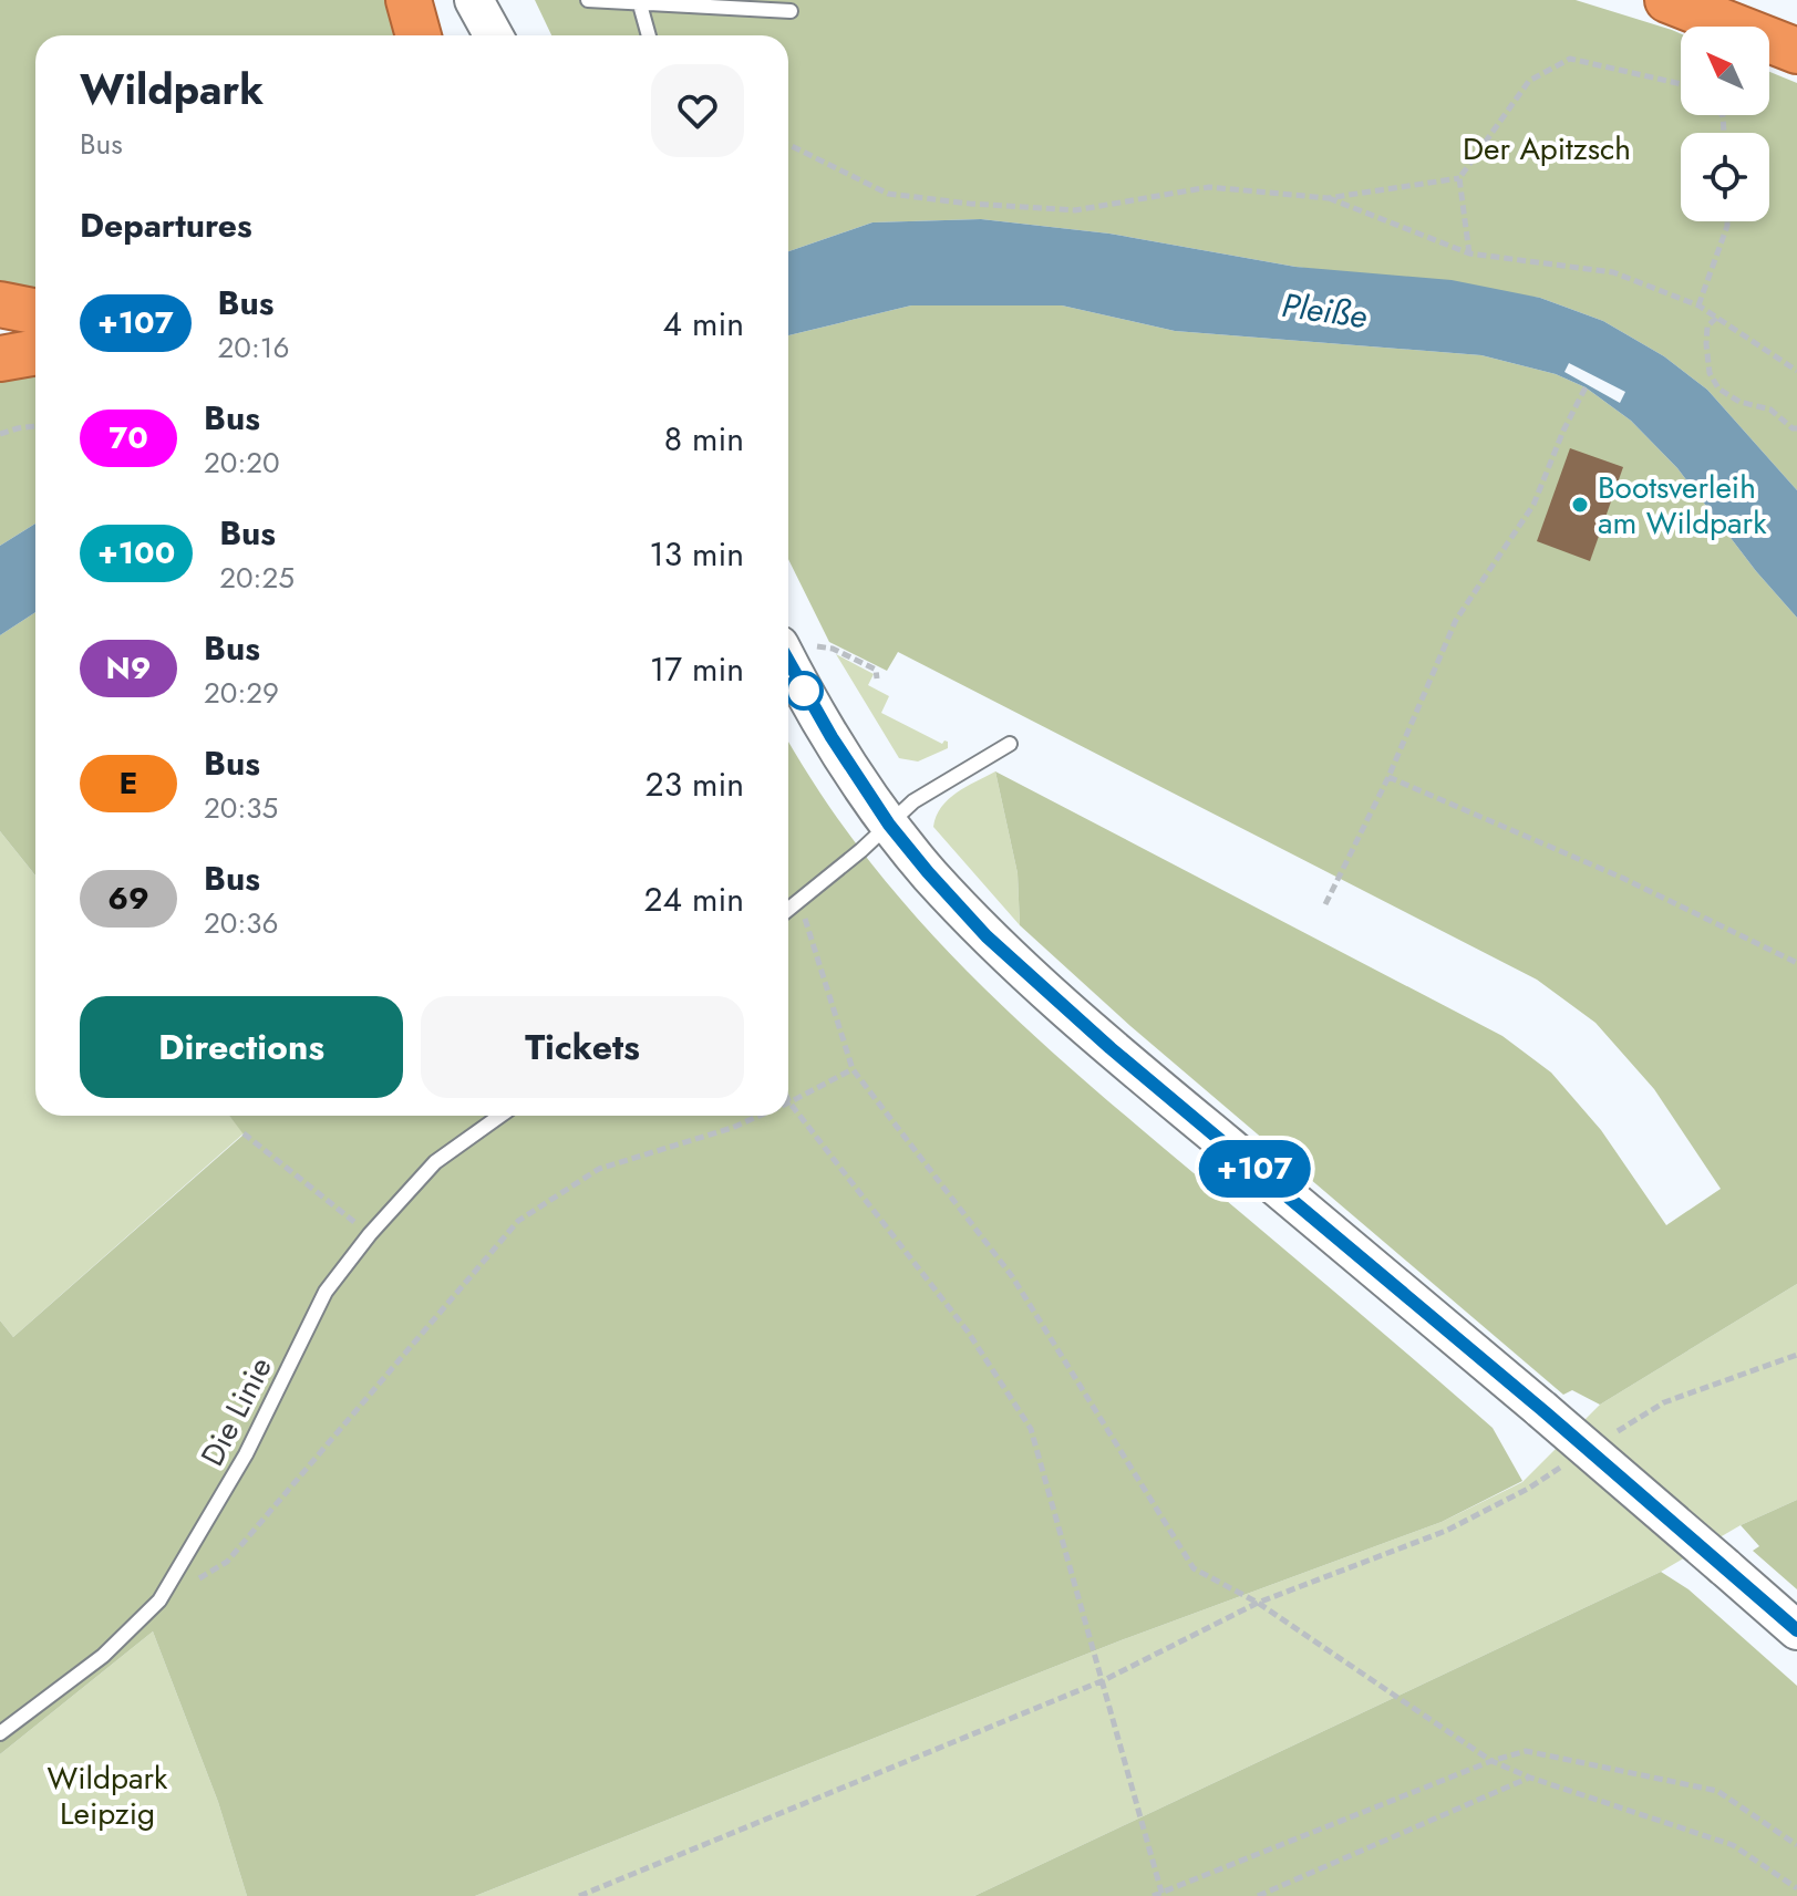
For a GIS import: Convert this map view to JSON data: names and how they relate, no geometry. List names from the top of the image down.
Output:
{
  "streets": {
    "lane": ["Die Linie"]
  },
  "water": ["Pleiße"],
  "parks": ["Der Apitzsch", "Wildpark Leipzig"],
  "places": ["Bootsverleih am Wildpark"],
  "lines": ["bus line +107"],
  "north": "top left",
  "page": {
    "on_map": "+107",
    "heading": [
      ["Wildpark", "Bus"],
      "Departures"
    ],
    "list": [
      {
        "mark": "+107",
        "name": "Bus",
        "note": "20:16",
        "value": "4 min"
      },
      {
        "mark": "70",
        "name": "Bus",
        "note": "20:20",
        "value": "8 min"
      },
      {
        "mark": "+100",
        "name": "Bus",
        "note": "20:25",
        "value": "13 min"
      },
      {
        "mark": "N9",
        "name": "Bus",
        "note": "20:29",
        "value": "17 min"
      },
      {
        "mark": "E",
        "name": "Bus",
        "note": "20:35",
        "value": "23 min"
      },
      {
        "mark": "69",
        "name": "Bus",
        "note": "20:36",
        "value": "24 min"
      }
    ],
    "buttons": ["Directions", "Tickets"]
  }
}
